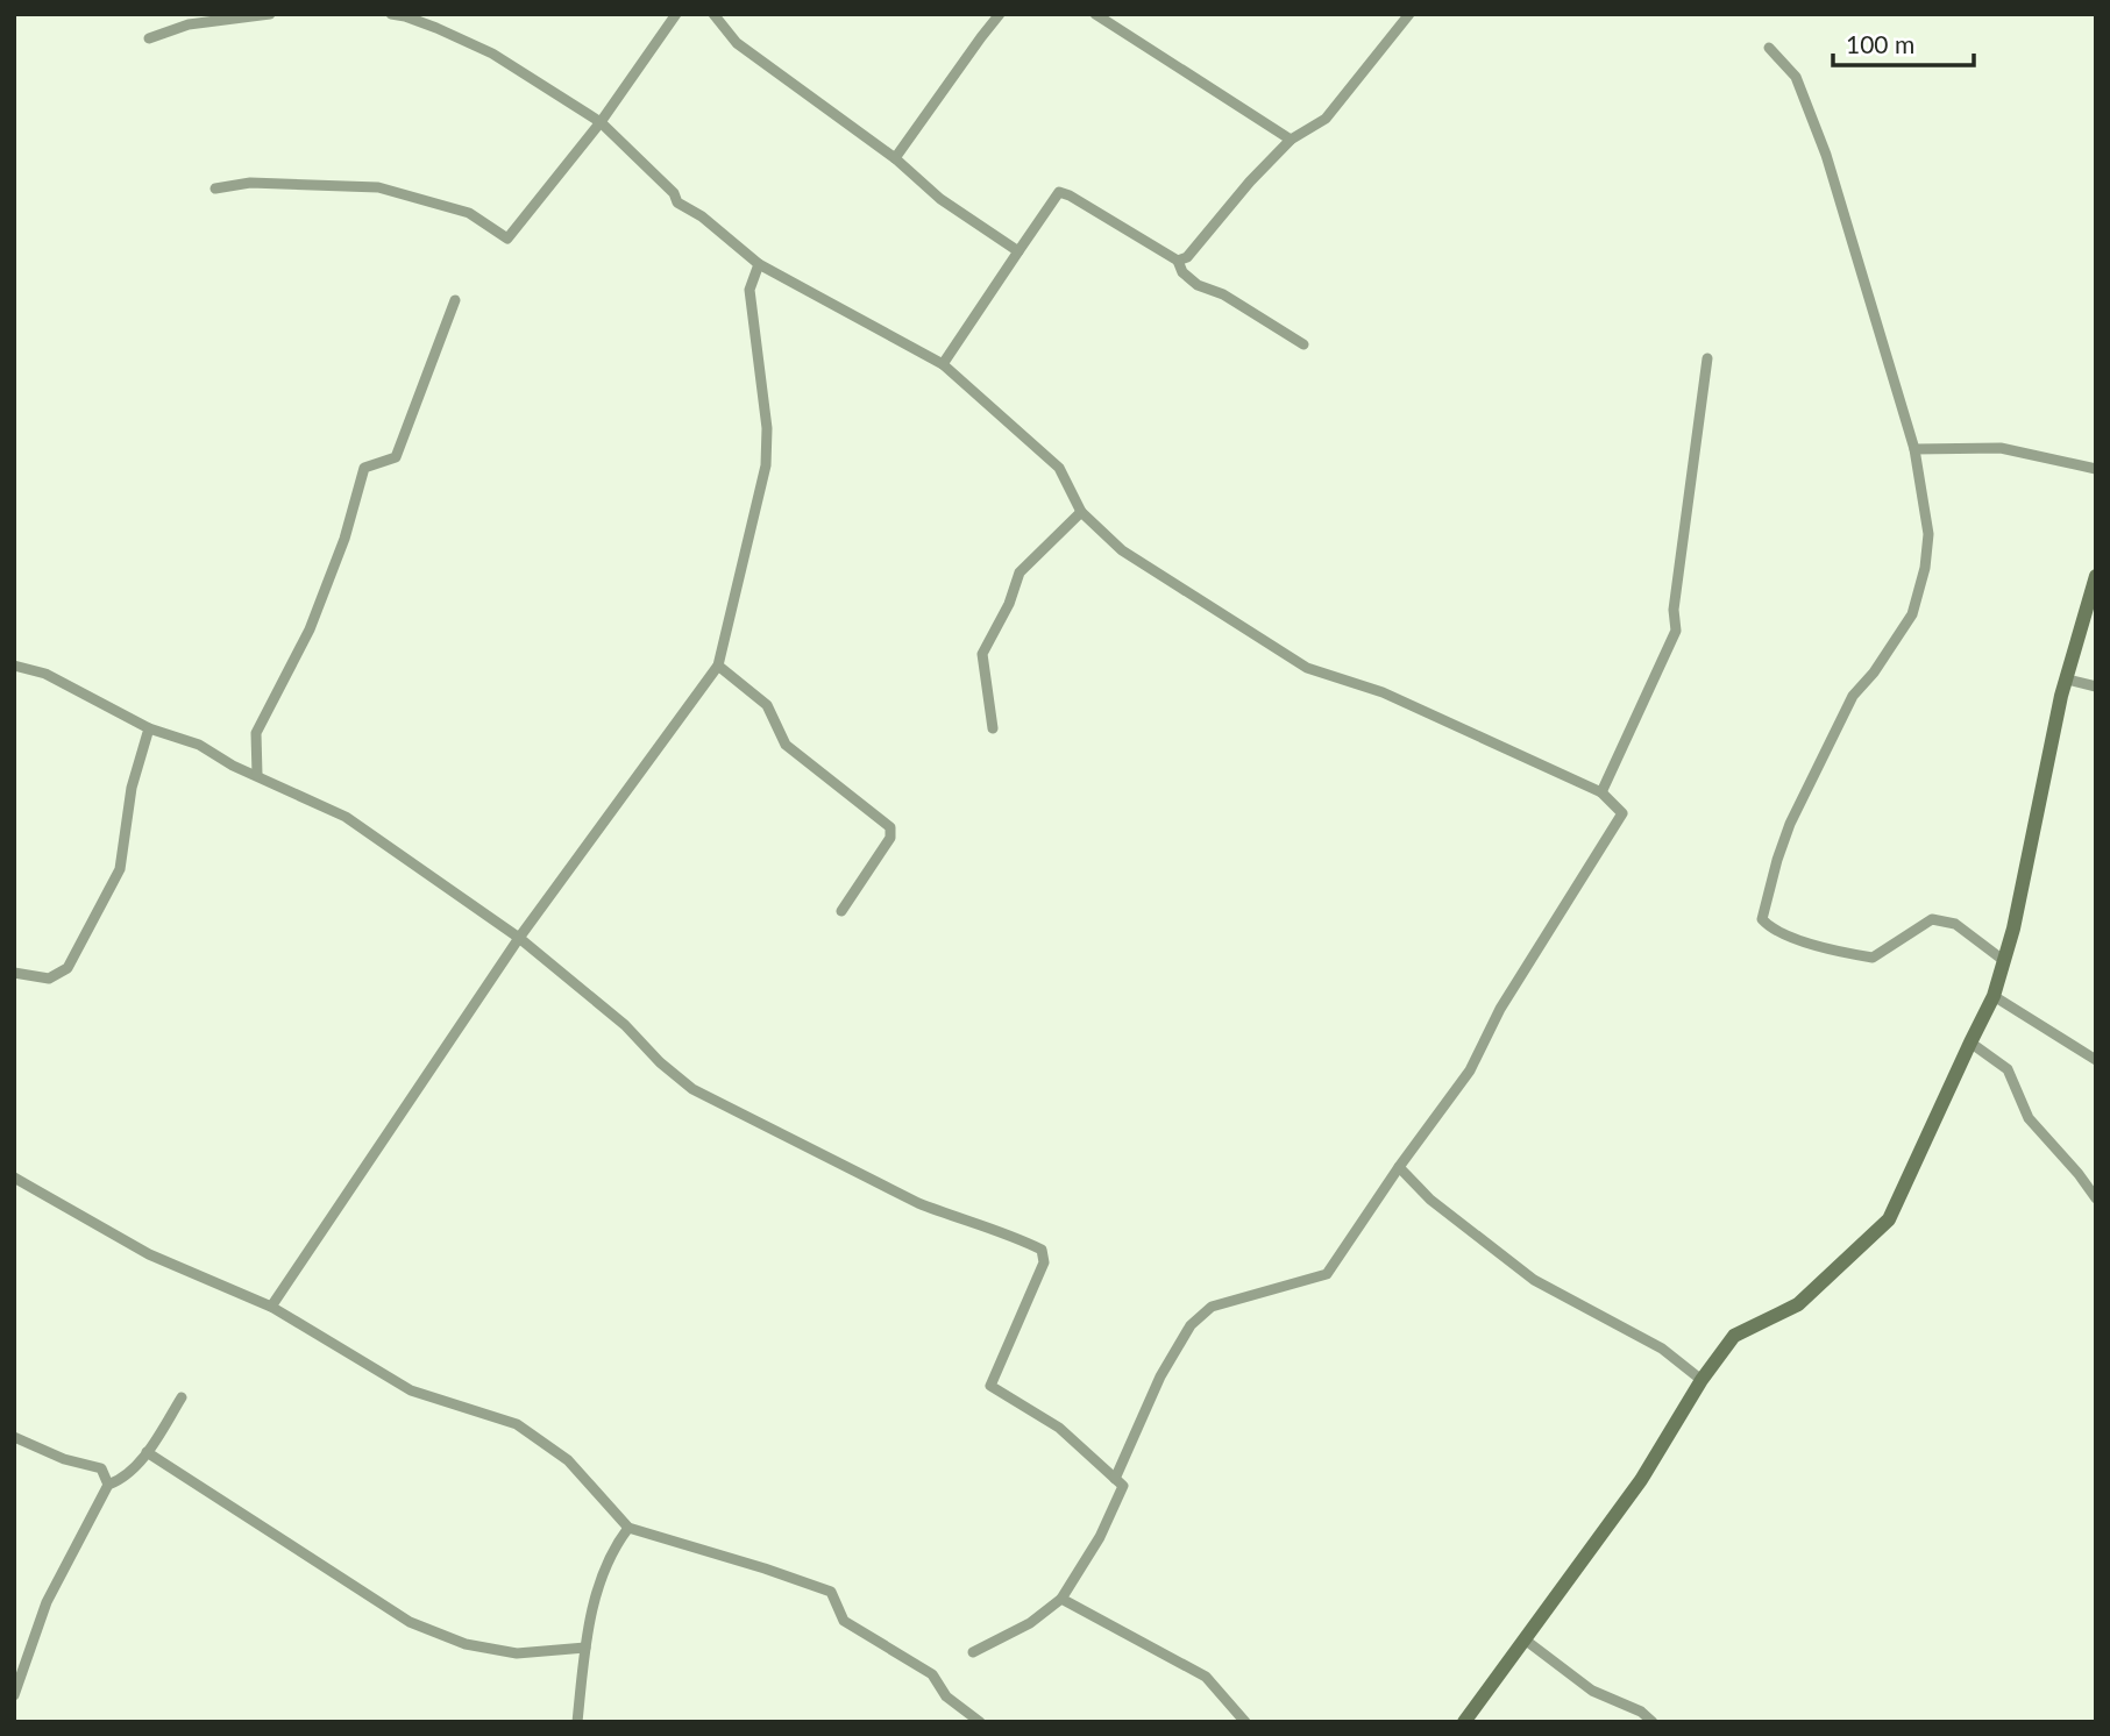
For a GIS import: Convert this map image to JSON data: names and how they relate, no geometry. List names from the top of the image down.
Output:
{
  "scale_bar": "100 m"
}
